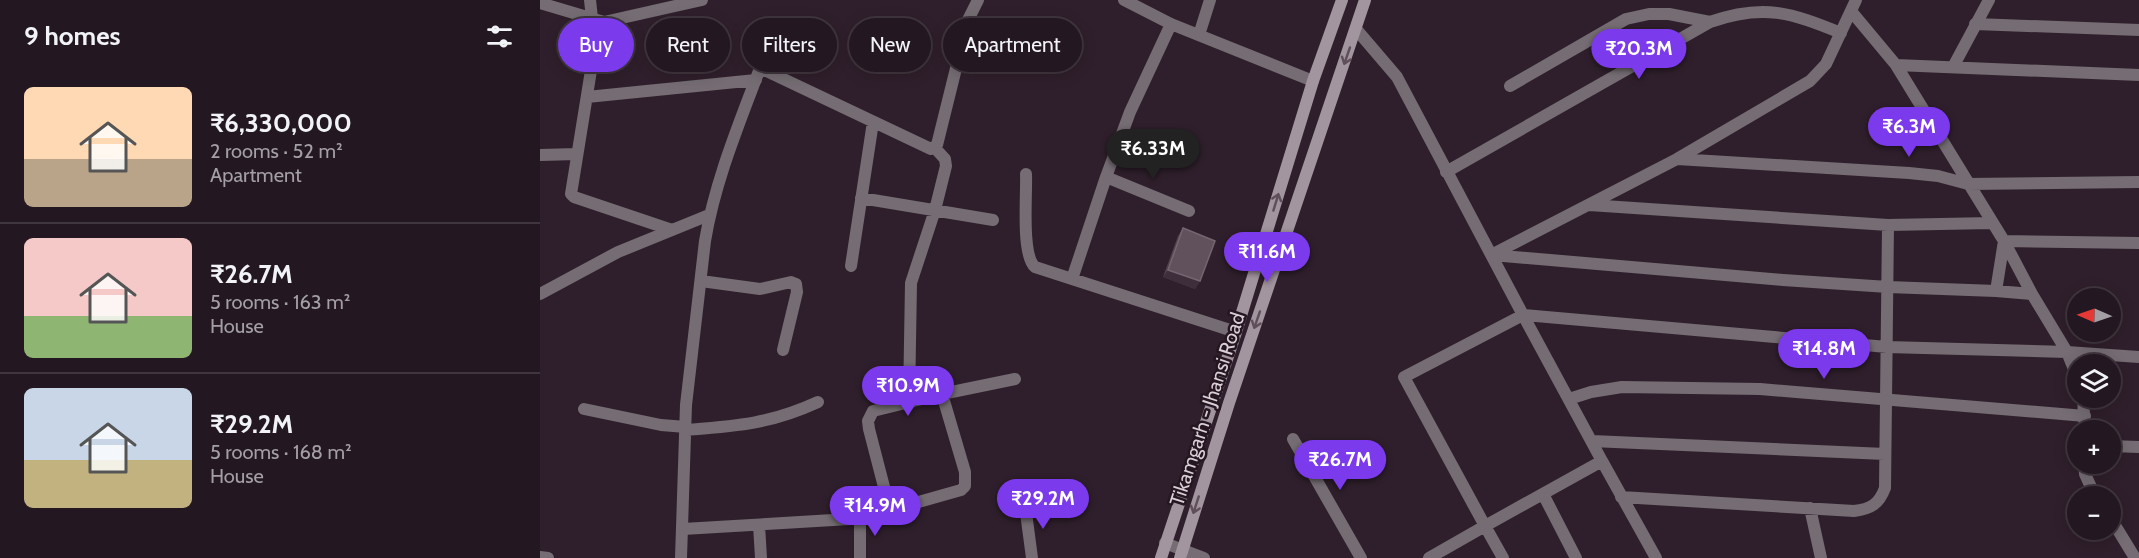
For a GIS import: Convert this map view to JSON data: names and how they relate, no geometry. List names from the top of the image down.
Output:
{
  "streets": {
    "street": ["Tikamgarh - Jhansi Road"]
  },
  "north": "left",
  "page": {
    "heading": "9 homes",
    "chip": [
      "Buy",
      "Rent",
      "Filters",
      "New",
      "Apartment"
    ],
    "price": [
      "₹20.3M",
      "₹6.3M",
      "₹6.33M",
      "₹11.6M",
      "₹14.8M",
      "₹10.9M",
      "₹26.7M",
      "₹29.2M",
      "₹14.9M"
    ],
    "list": [
      {
        "name": "₹6,330,000",
        "note": "2 rooms · 52 m² · Apartment"
      },
      {
        "name": "₹26.7M",
        "note": "5 rooms · 163 m² · House"
      },
      {
        "name": "₹29.2M",
        "note": "5 rooms · 168 m² · House"
      }
    ],
    "map_buttons": ["+", "−"]
  }
}
